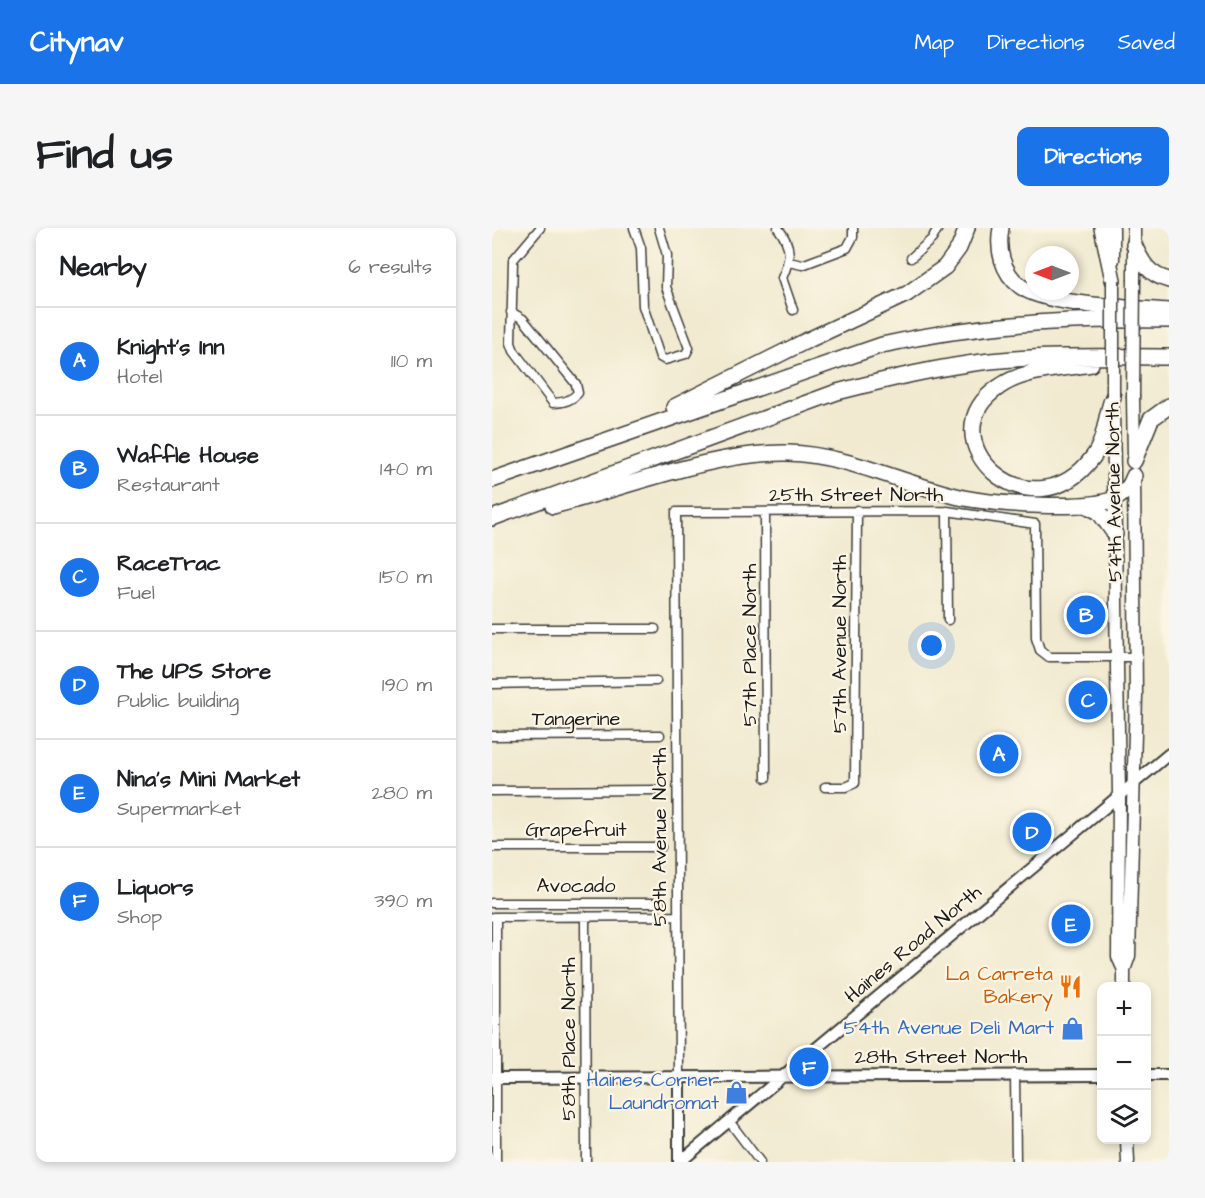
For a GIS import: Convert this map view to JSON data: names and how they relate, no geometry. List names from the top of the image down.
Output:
{
  "streets": {
    "main road": ["54th Avenue North"],
    "street": [
      "25th Street North",
      "57th Avenue North",
      "57th Place North",
      "Tangerine",
      "Grapefruit",
      "58th Avenue North",
      "Avocado",
      "Haines Road North",
      "58th Place North",
      "28th Street North"
    ]
  },
  "crossings": [
    ["54th Avenue North", "25th Street North"],
    ["54th Avenue North", "Haines Road North"],
    ["25th Street North", "57th Avenue North"],
    ["25th Street North", "57th Place North"],
    ["25th Street North", "58th Avenue North"],
    ["58th Avenue North", "Haines Road North"],
    ["58th Avenue North", "28th Street North"],
    ["Haines Road North", "28th Street North"],
    ["58th Place North", "28th Street North"]
  ],
  "places": {
    "restaurant": ["La Carreta Bakery"],
    "shop": ["54th Avenue Deli Mart", "Haines Corner Laundromat"]
  },
  "north": "left",
  "page": {
    "header": "Citynav",
    "nav": ["Map", "Directions", "Saved"],
    "title": "Find us",
    "buttons": "Directions",
    "heading": ["Nearby", "6 results"],
    "list": [
      {
        "mark": "A",
        "name": "Knight's Inn",
        "note": "Hotel",
        "value": "110 m"
      },
      {
        "mark": "B",
        "name": "Waffle House",
        "note": "Restaurant",
        "value": "140 m"
      },
      {
        "mark": "C",
        "name": "RaceTrac",
        "note": "Fuel",
        "value": "150 m"
      },
      {
        "mark": "D",
        "name": "The UPS Store",
        "note": "Public building",
        "value": "190 m"
      },
      {
        "mark": "E",
        "name": "Nina's Mini Market",
        "note": "Supermarket",
        "value": "280 m"
      },
      {
        "mark": "F",
        "name": "Liquors",
        "note": "Shop",
        "value": "390 m"
      }
    ],
    "pins": [
      "B",
      "C",
      "A",
      "D",
      "E",
      "F"
    ],
    "map_buttons": ["+", "−"]
  }
}
